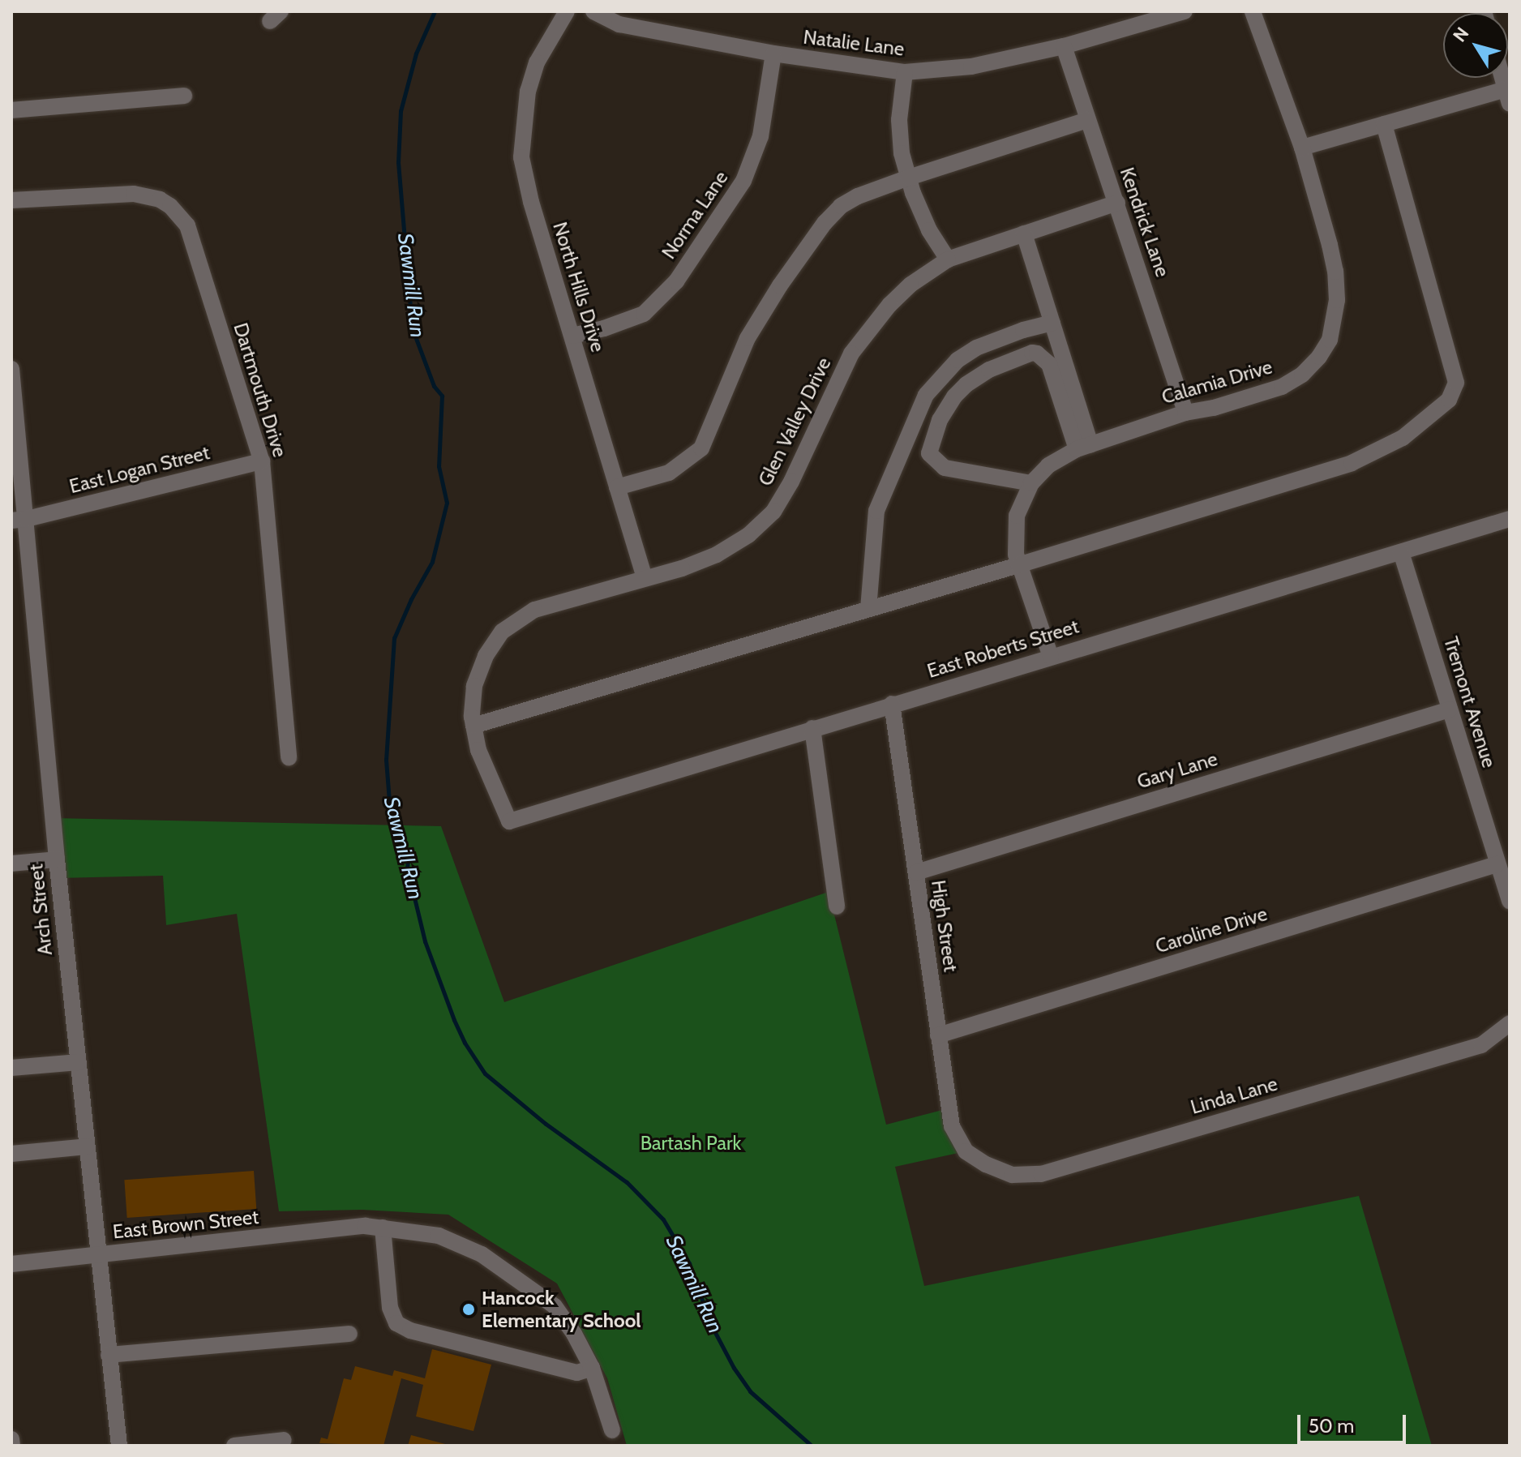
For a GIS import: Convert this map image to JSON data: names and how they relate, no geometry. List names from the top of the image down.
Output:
{
  "streets": {
    "street": [
      "Natalie Lane",
      "Norma Lane",
      "Kendrick Lane",
      "North Hills Drive",
      "Calamia Drive",
      "Dartmouth Drive",
      "Glen Valley Drive",
      "East Logan Street",
      "East Roberts Street",
      "Tremont Avenue",
      "Gary Lane",
      "Arch Street",
      "High Street",
      "Caroline Drive",
      "Linda Lane",
      "East Brown Street"
    ]
  },
  "crossings": [
    ["Natalie Lane", "Norma Lane"],
    ["Natalie Lane", "Kendrick Lane"],
    ["Norma Lane", "North Hills Drive"],
    ["Kendrick Lane", "Calamia Drive"],
    ["Kendrick Lane", "Glen Valley Drive"],
    ["North Hills Drive", "Glen Valley Drive"],
    ["Calamia Drive", "East Roberts Street"],
    ["Dartmouth Drive", "East Logan Street"],
    ["Glen Valley Drive", "East Roberts Street"],
    ["East Logan Street", "Arch Street"],
    ["East Roberts Street", "Tremont Avenue"],
    ["East Roberts Street", "High Street"],
    ["Tremont Avenue", "Gary Lane"],
    ["Tremont Avenue", "Caroline Drive"],
    ["Gary Lane", "High Street"],
    ["Arch Street", "East Brown Street"],
    ["High Street", "Caroline Drive"],
    ["High Street", "Linda Lane"]
  ],
  "water": ["Sawmill Run"],
  "parks": ["Bartash Park"],
  "places": ["Hancock Elementary School"],
  "scale_bar": "50 m",
  "north": "top left"
}
